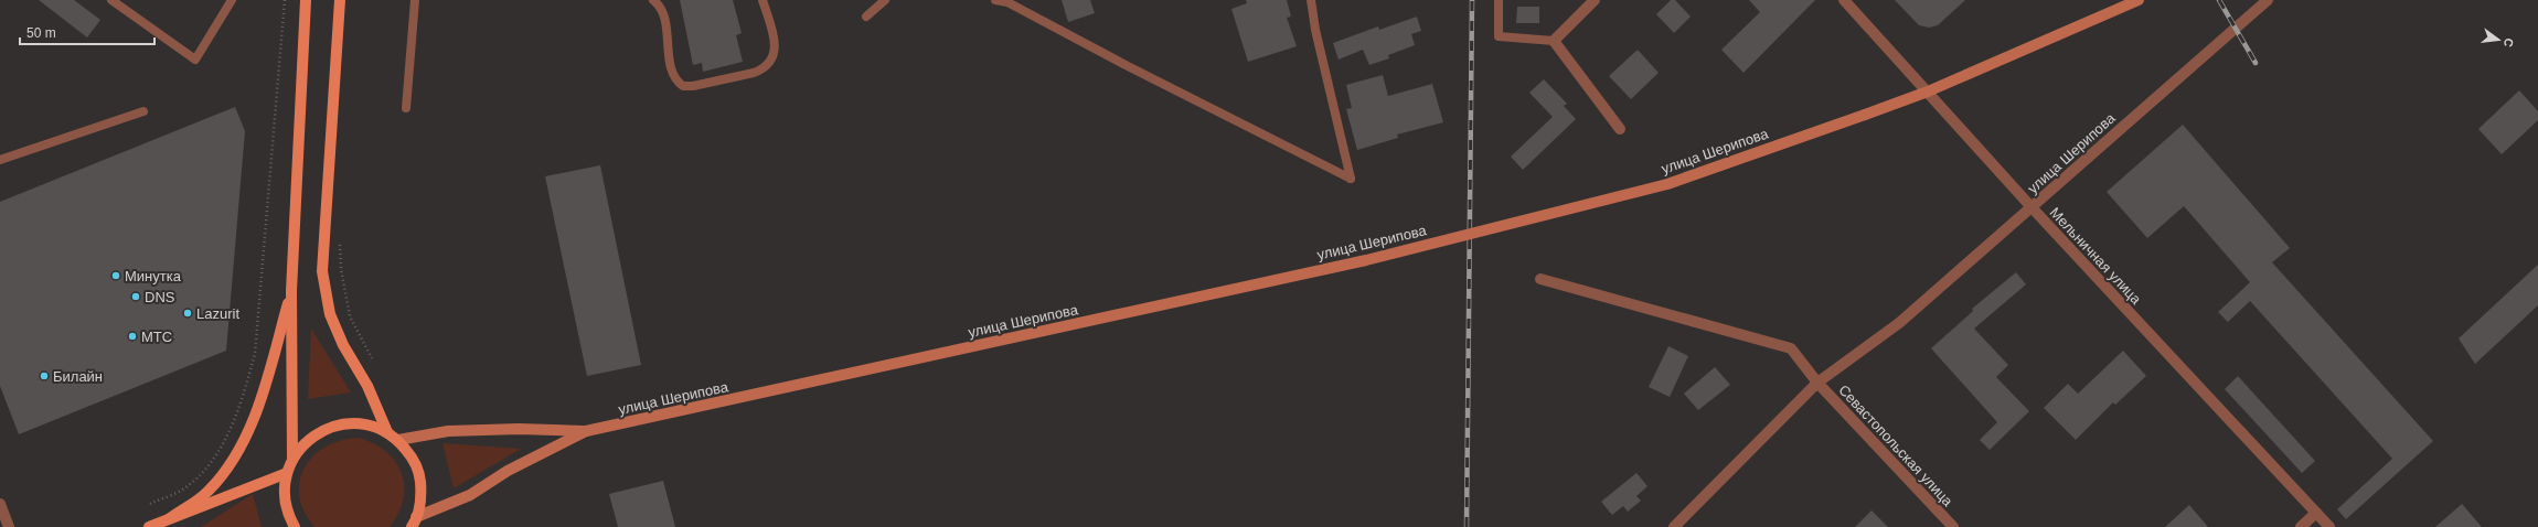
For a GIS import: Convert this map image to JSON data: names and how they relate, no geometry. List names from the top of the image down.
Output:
{
  "streets": {
    "main road": ["улица Шерипова"],
    "street": ["Мельничная улица", "Севастопольская улица"]
  },
  "crossings": [
    ["улица Шерипова", "Мельничная улица"],
    ["улица Шерипова", "Севастопольская улица"]
  ],
  "places": [
    "Минутка",
    "DNS",
    "Lazurit",
    "МТС",
    "Билайн"
  ],
  "scale_bar": "50 m",
  "north": "right"
}
